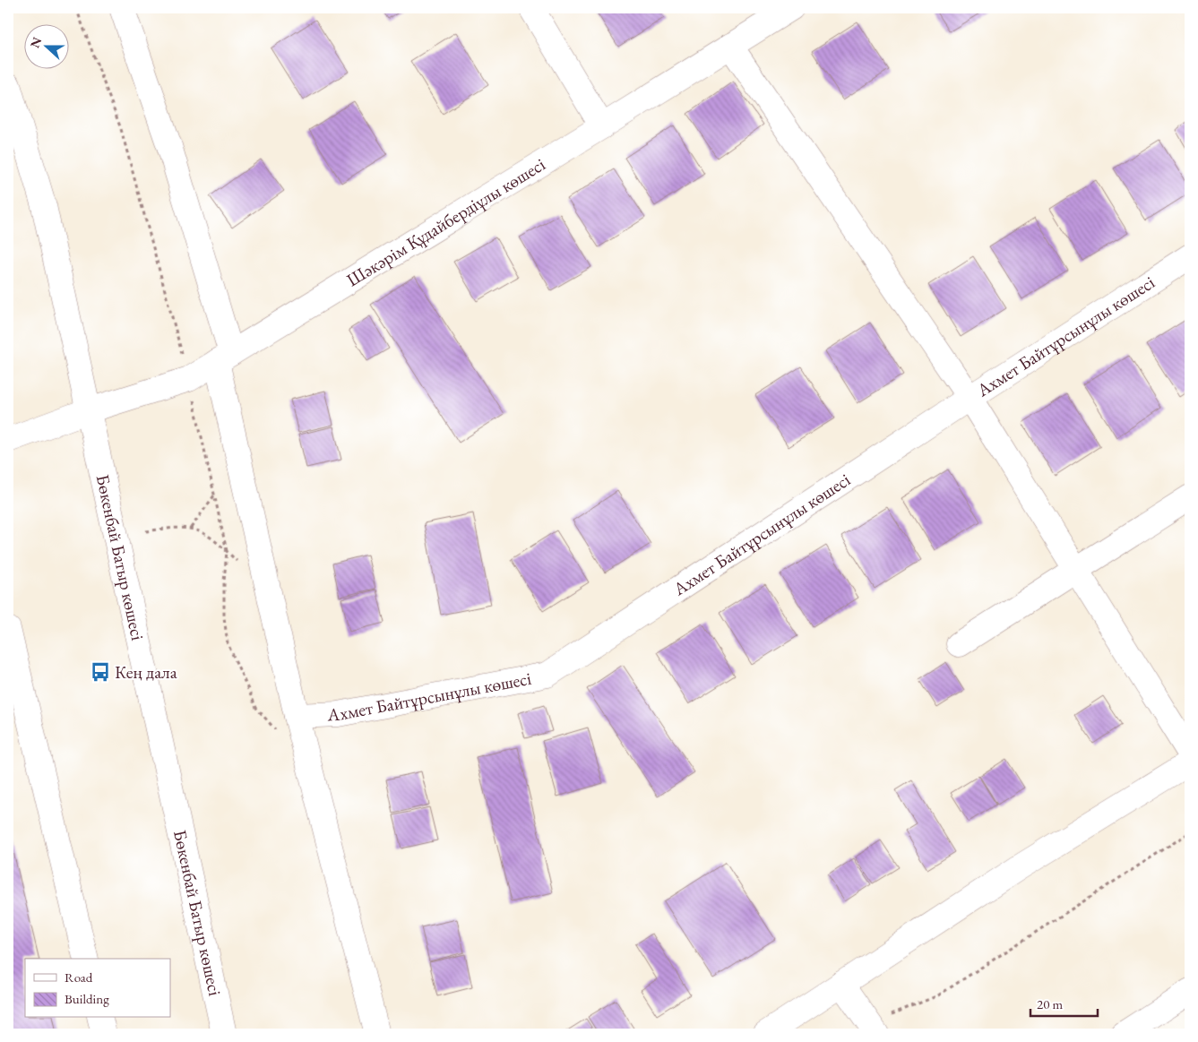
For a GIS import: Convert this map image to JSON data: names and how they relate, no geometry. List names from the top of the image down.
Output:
{
  "streets": {
    "street": ["Шәкәрім Құдайбердіұлы көшесі", "Ахмет Байтұрсынұлы көшесі", "Бөкенбай Батыр көшесі"]
  },
  "crossings": [
    ["Шәкәрім Құдайбердіұлы көшесі", "Бөкенбай Батыр көшесі"]
  ],
  "places": {
    "bus stop": ["Кең дала"]
  },
  "legend": ["Road", "Building"],
  "scale_bar": "20 m",
  "north": "left"
}
